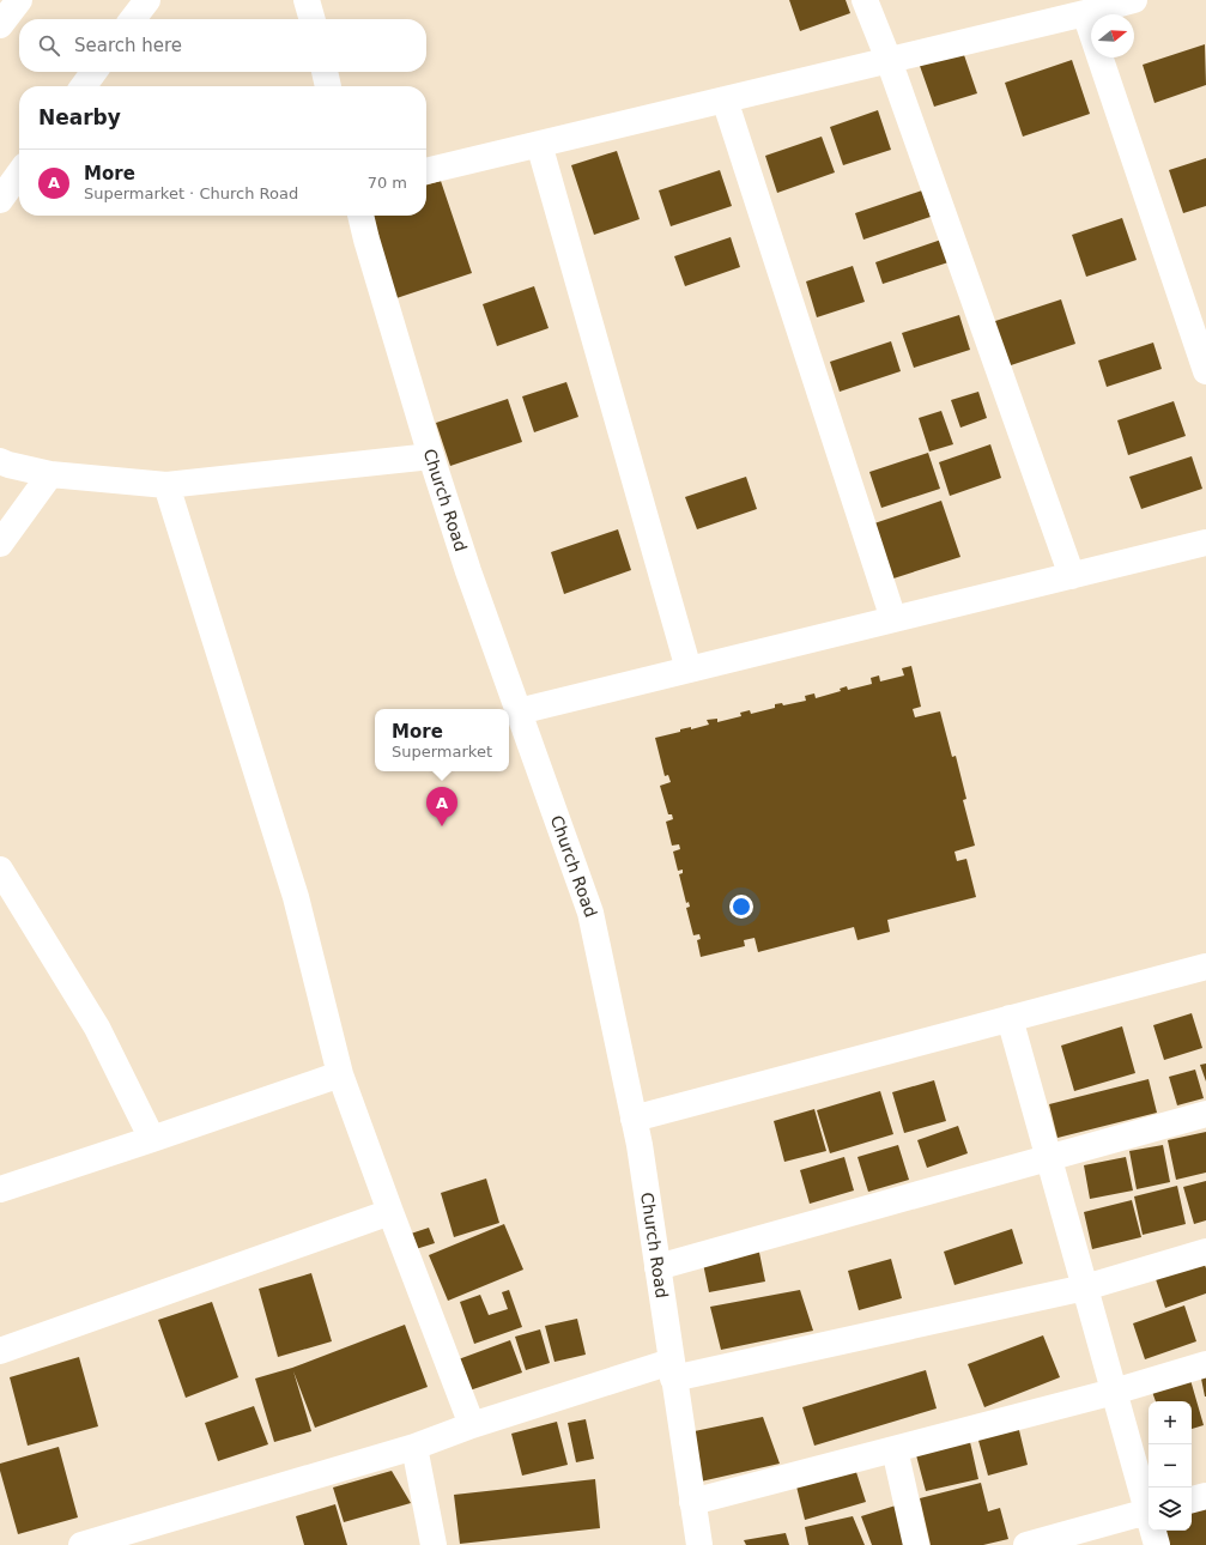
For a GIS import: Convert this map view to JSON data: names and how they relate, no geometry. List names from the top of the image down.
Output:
{
  "streets": {
    "street": ["Church Road"]
  },
  "north": "right",
  "page": {
    "search": "Search here",
    "heading": "Nearby",
    "list": [
      {
        "mark": "A",
        "name": "More",
        "note": "Supermarket · Church Road",
        "value": "70 m"
      }
    ],
    "popup": ["More", "Supermarket"],
    "pins": "A",
    "map_buttons": ["+", "−"]
  }
}
